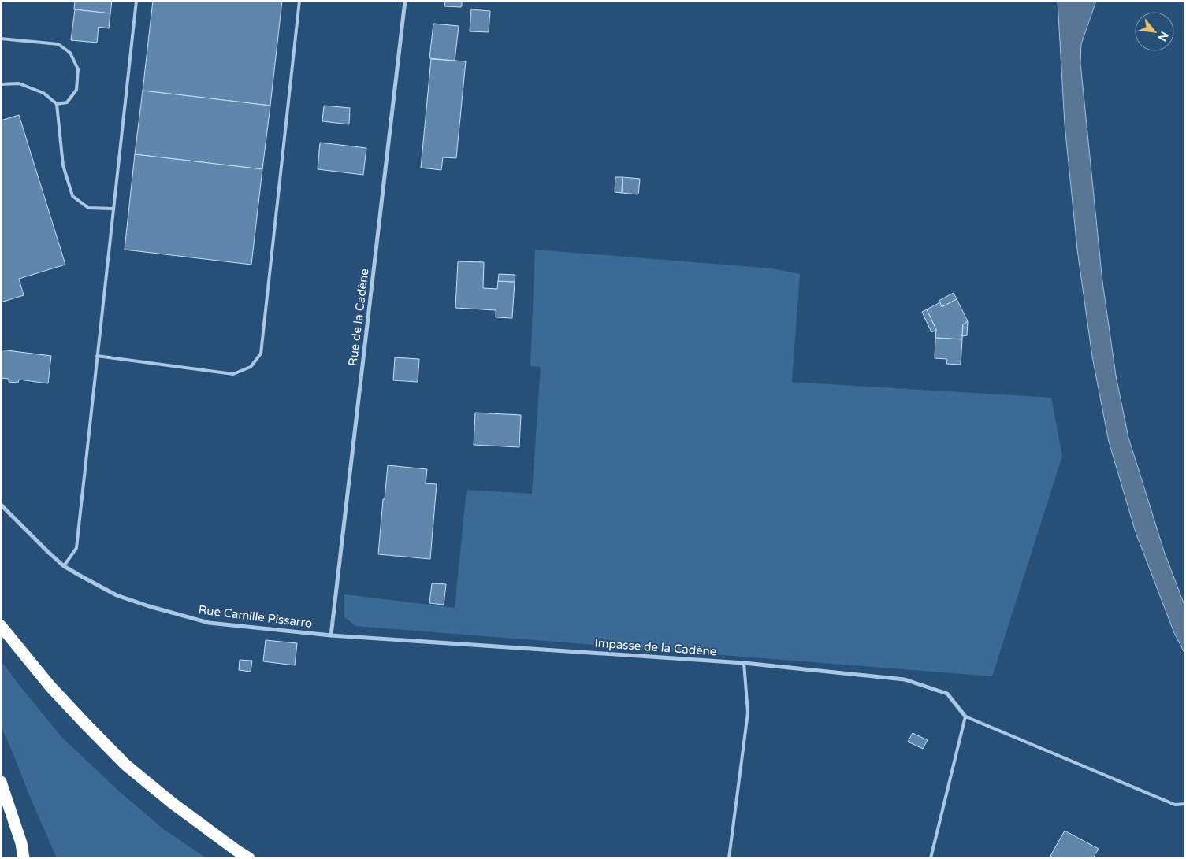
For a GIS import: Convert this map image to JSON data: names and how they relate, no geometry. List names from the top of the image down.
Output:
{
  "streets": {
    "street": ["Rue de la Cadène", "Rue Camille Pissarro", "Impasse de la Cadène"]
  },
  "crossings": [
    ["Rue de la Cadène", "Rue Camille Pissarro"],
    ["Rue de la Cadène", "Impasse de la Cadène"],
    ["Rue Camille Pissarro", "Impasse de la Cadène"]
  ],
  "north": "bottom right"
}
